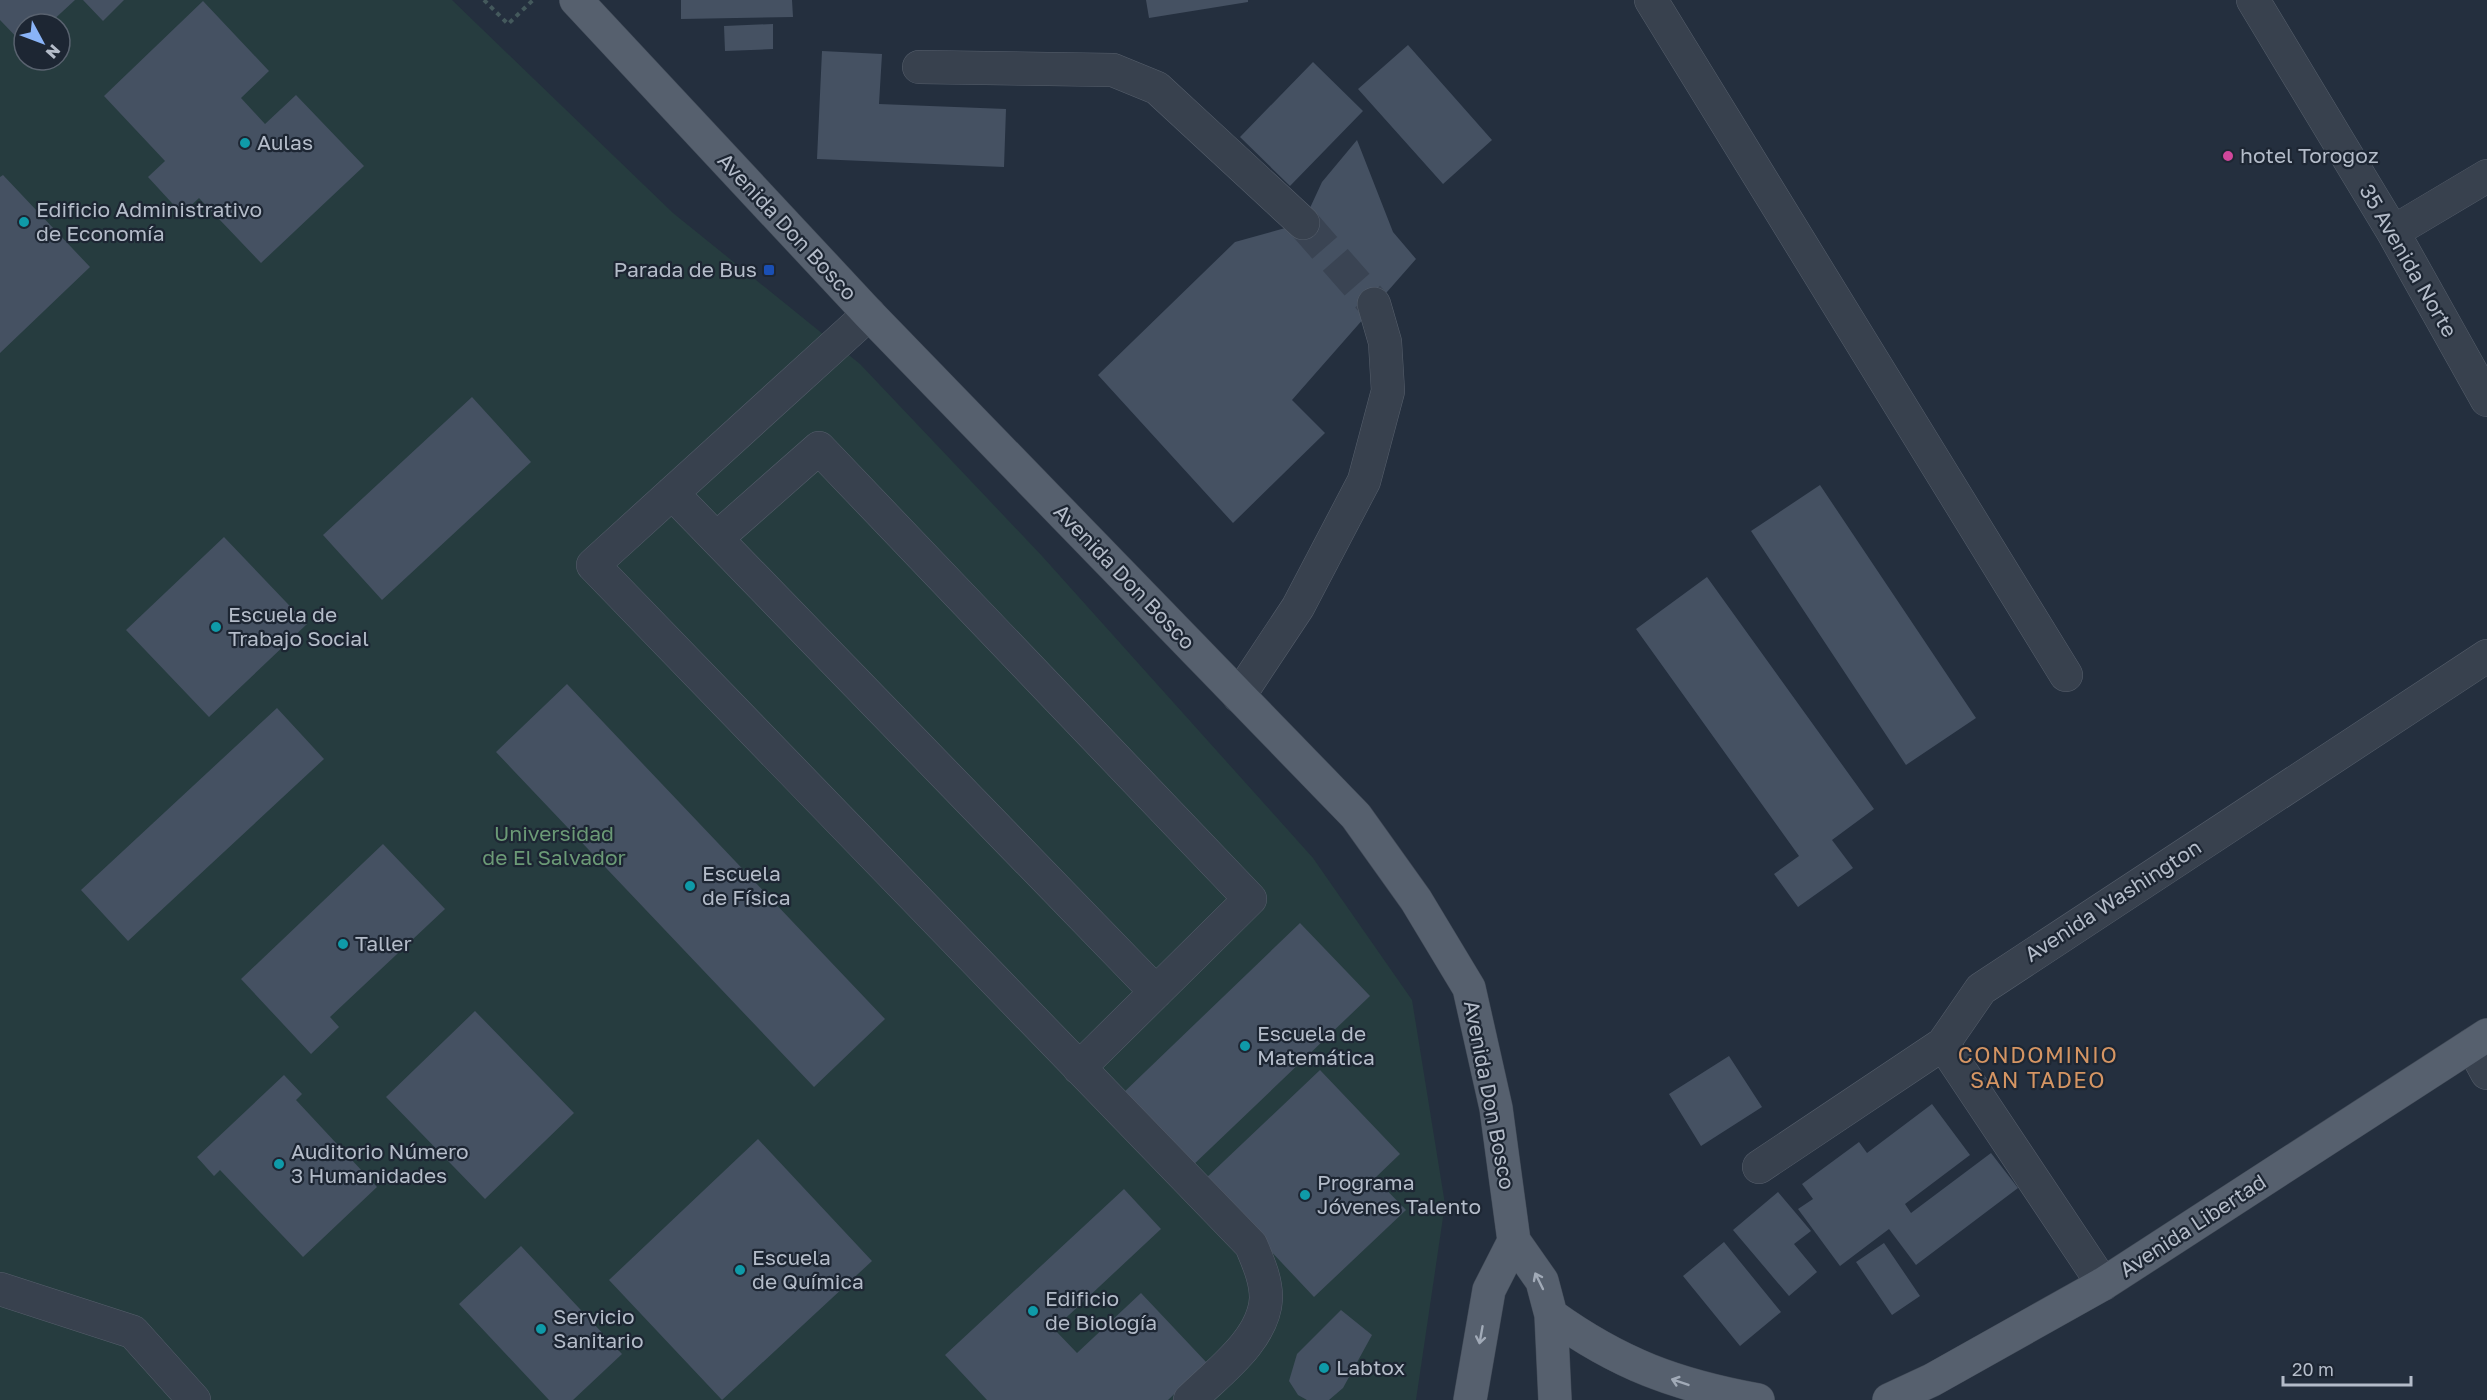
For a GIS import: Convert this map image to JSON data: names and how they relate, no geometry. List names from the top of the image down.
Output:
{
  "streets": {
    "main road": ["Avenida Don Bosco", "Avenida Libertad"],
    "street": ["35 Avenida Norte", "Avenida Washington"]
  },
  "districts": ["CONDOMINIO SAN TADEO"],
  "parks": ["Universidad de El Salvador"],
  "places": {
    "other": [
      "Aulas",
      "hotel Torogoz",
      "Edificio Administrativo de Economía",
      "Escuela de Trabajo Social",
      "Escuela de Física",
      "Taller",
      "Escuela de Matemática",
      "Auditorio Número 3 Humanidades",
      "Programa Jóvenes Talento",
      "Escuela de Química",
      "Edificio de Biología",
      "Servicio Sanitario",
      "Labtox"
    ],
    "transit": ["Parada de Bus"]
  },
  "scale_bar": "20 m",
  "north": "bottom right"
}
